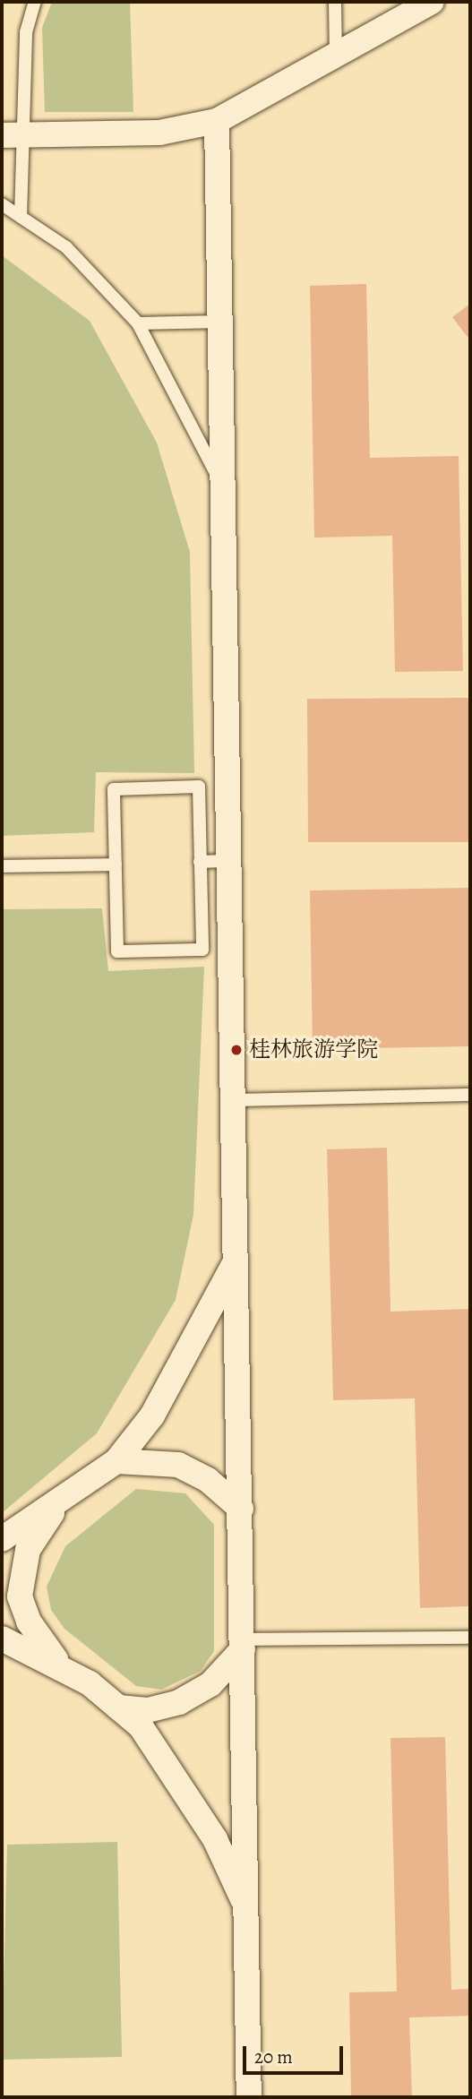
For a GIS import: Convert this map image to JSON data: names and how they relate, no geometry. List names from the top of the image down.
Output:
{
  "places": ["桂林旅游学院"],
  "scale_bar": "20 m"
}
